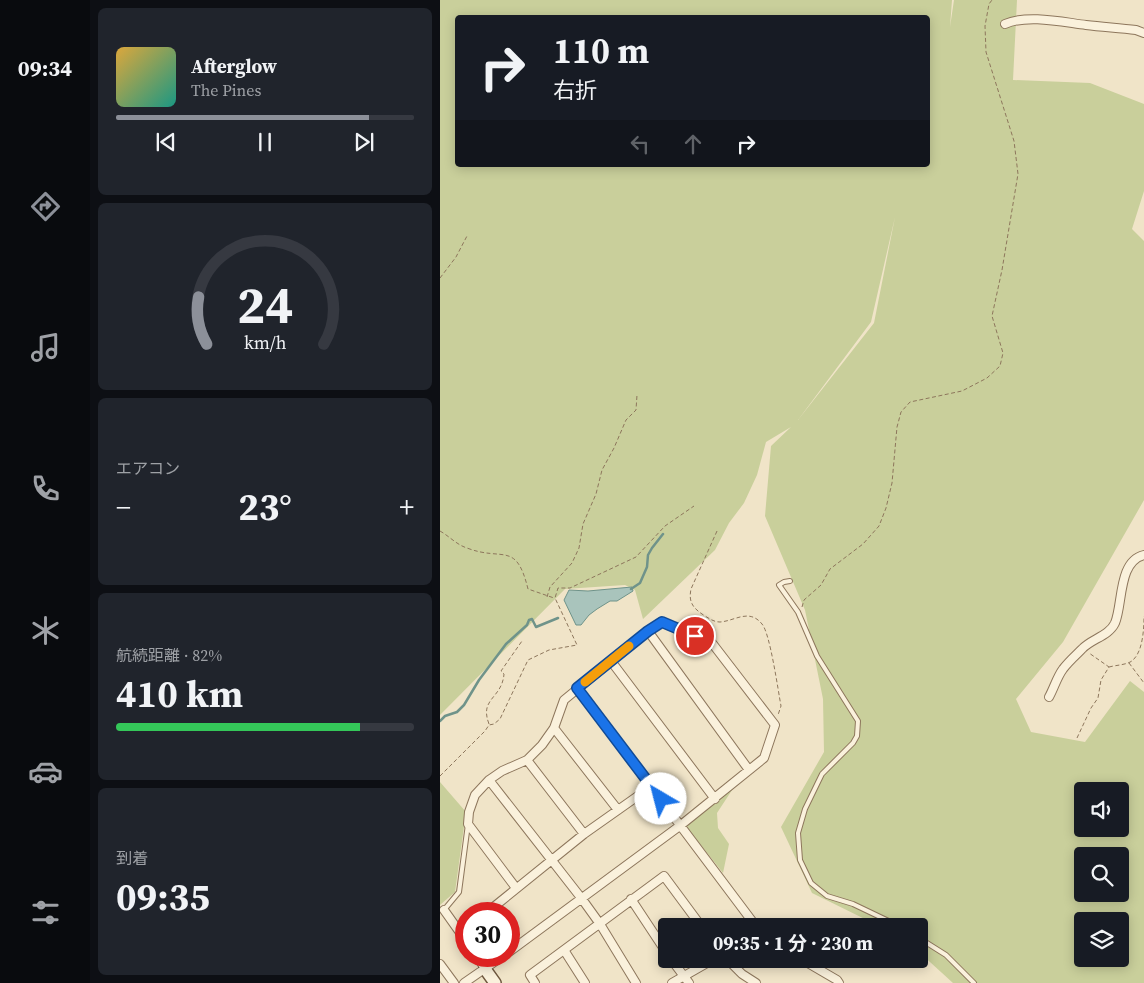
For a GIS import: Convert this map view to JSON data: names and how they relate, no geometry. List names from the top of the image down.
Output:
{
  "page": {
    "tabs": "09:34",
    "turn": ["110 m", "右折"],
    "song": ["Afterglow", "The Pines"],
    "tile": [
      "エアコン",
      ["航続距離 · 82%", "410 km"],
      ["到着", "09:35"]
    ],
    "heat": ["−", "23°", "+"],
    "limit": "30",
    "trip": "09:35 · 1 分 · 230 m",
    "gauge": ["24", "km/h"]
  }
}
